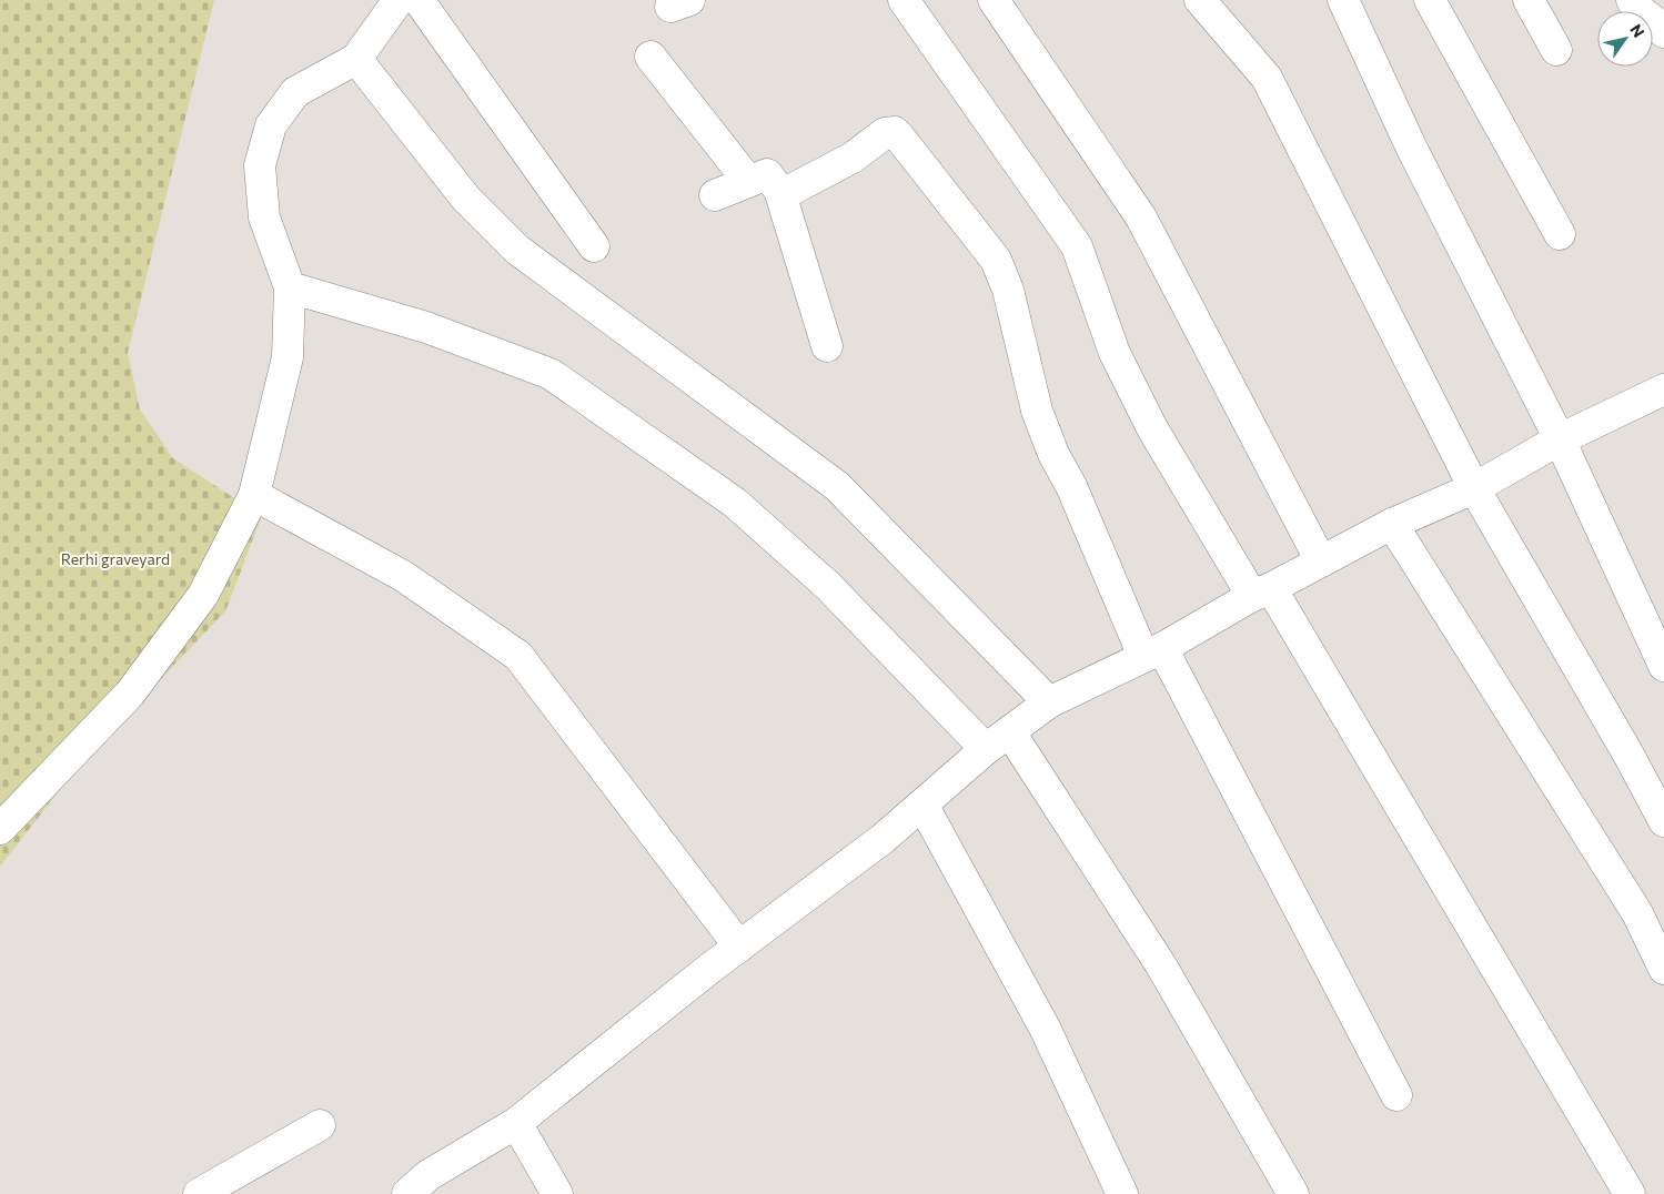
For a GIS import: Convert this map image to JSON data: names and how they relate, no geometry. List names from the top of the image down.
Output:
{
  "parks": ["Rerhi graveyard"],
  "north": "top right"
}
